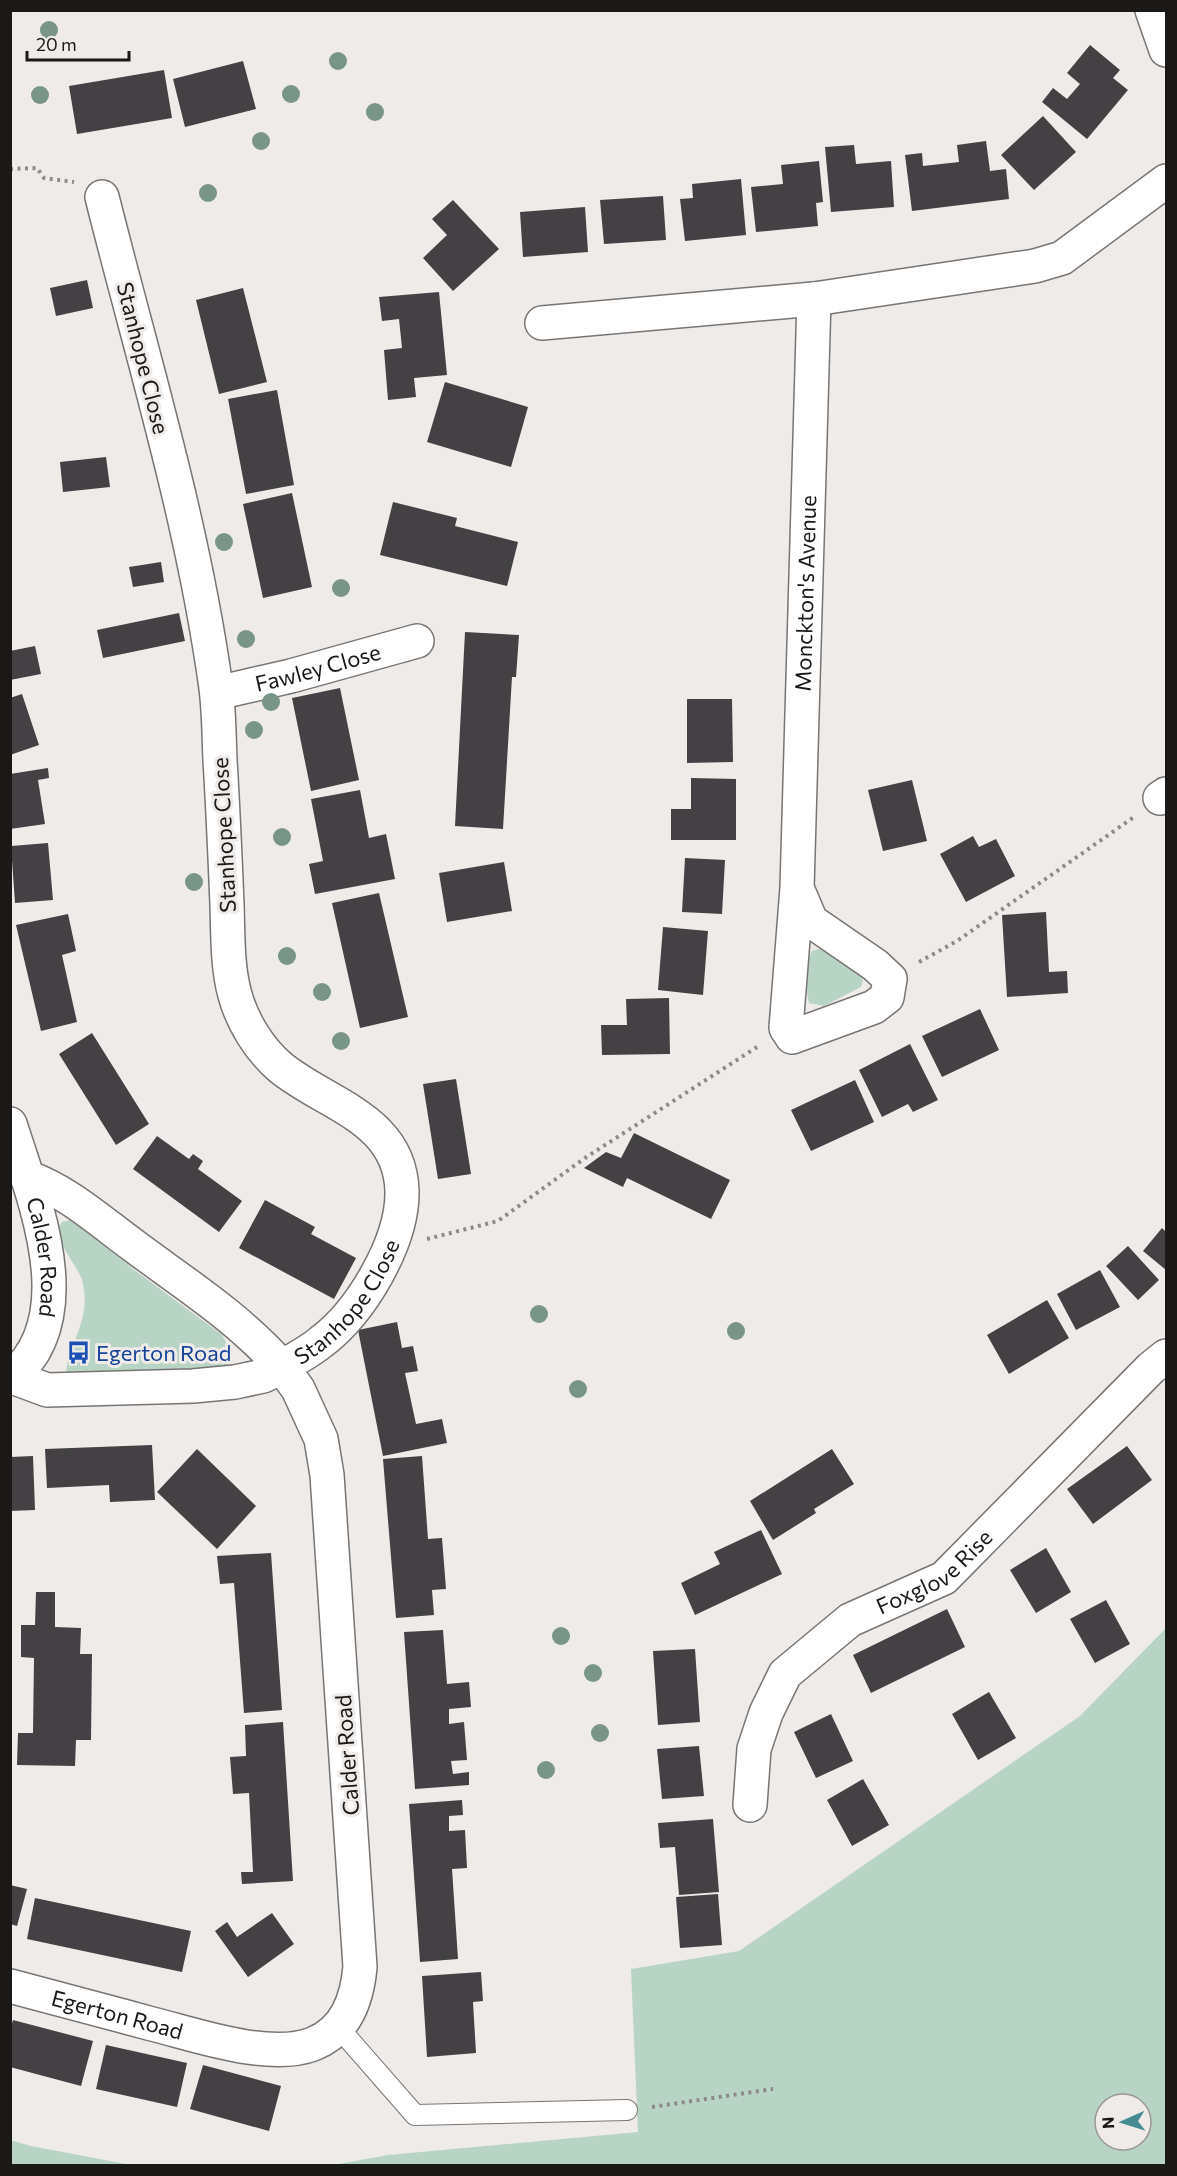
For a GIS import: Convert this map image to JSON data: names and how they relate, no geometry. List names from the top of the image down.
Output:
{
  "streets": {
    "street": [
      "Stanhope Close",
      "Monckton's Avenue",
      "Fawley Close",
      "Calder Road",
      "Foxglove Rise",
      "Egerton Road"
    ]
  },
  "crossings": [
    ["Stanhope Close", "Fawley Close"],
    ["Stanhope Close", "Calder Road"],
    ["Calder Road", "Egerton Road"]
  ],
  "places": {
    "bus stop": ["Egerton Road"]
  },
  "scale_bar": "20 m",
  "north": "left"
}
